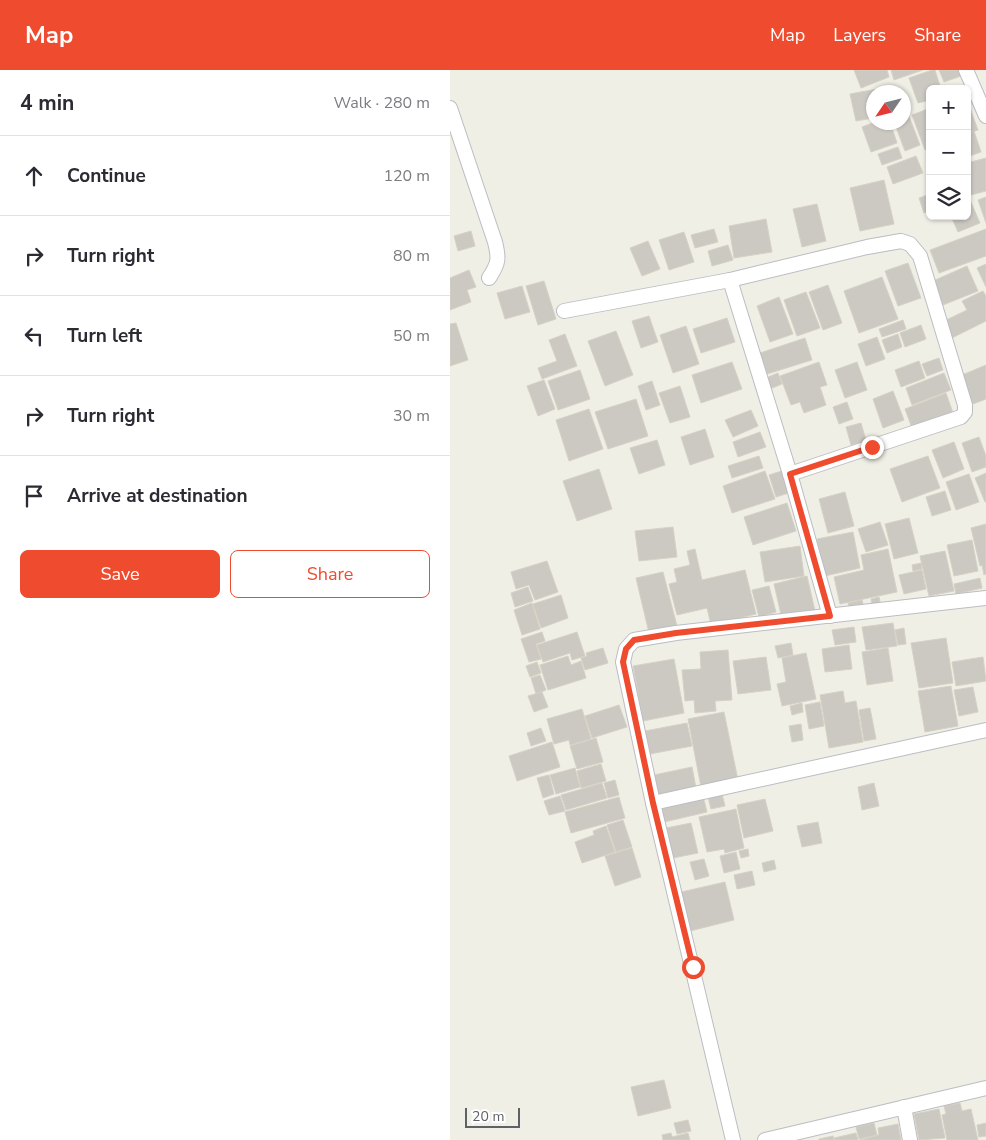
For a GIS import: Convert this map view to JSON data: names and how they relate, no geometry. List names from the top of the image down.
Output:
{
  "scale_bar": "20 m",
  "north": "bottom left",
  "page": {
    "header": "Map",
    "nav": ["Map", "Layers", "Share"],
    "heading": ["4 min", "Walk · 280 m"],
    "map_buttons": ["+", "−"],
    "list": [
      ["Continue", "120 m"],
      ["Turn right", "80 m"],
      ["Turn left", "50 m"],
      ["Turn right", "30 m"],
      "Arrive at destination"
    ],
    "buttons": ["Save", "Share"],
    "scale": "20 m"
  }
}
